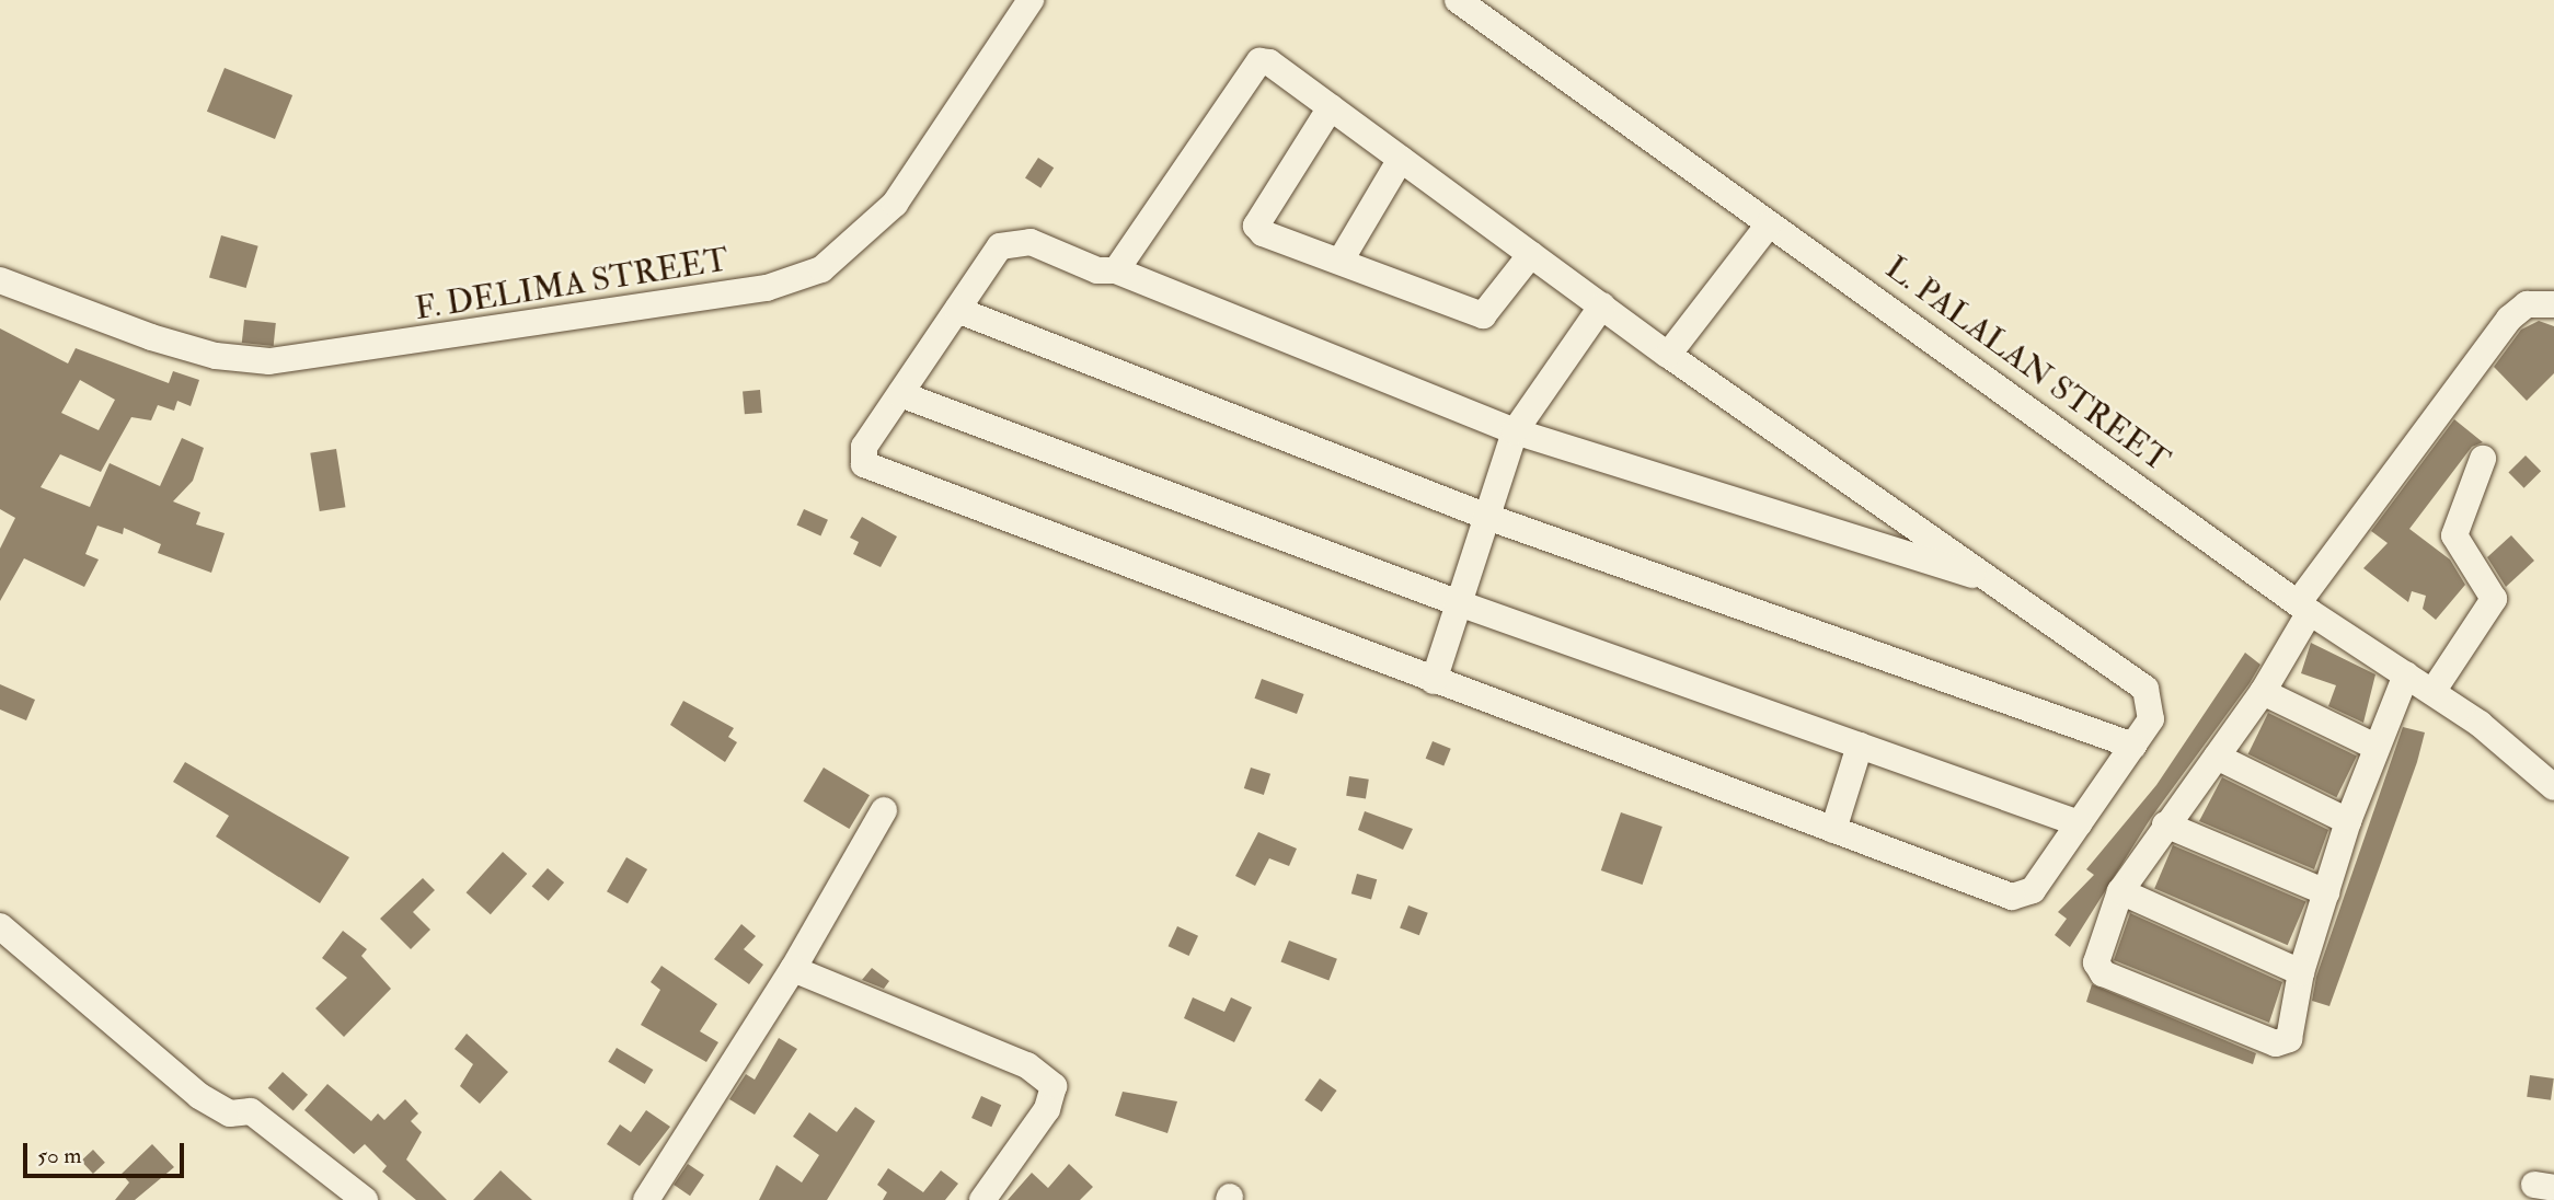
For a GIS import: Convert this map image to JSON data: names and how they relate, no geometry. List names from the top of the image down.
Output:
{
  "streets": {
    "street": ["F. DELIMA STREET", "L. PALALAN STREET"]
  },
  "scale_bar": "50 m"
}
